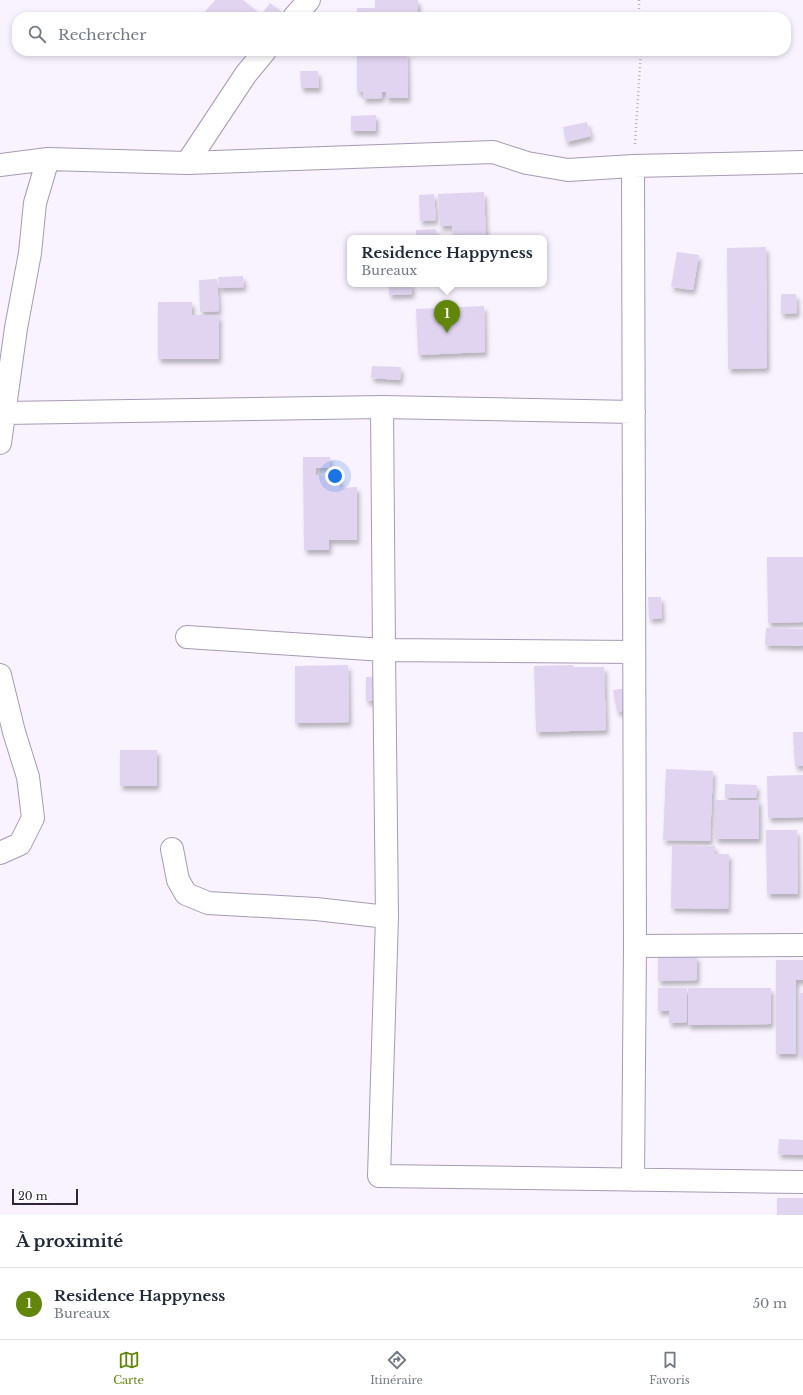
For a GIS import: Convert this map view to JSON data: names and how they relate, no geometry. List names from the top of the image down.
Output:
{
  "scale_bar": "20 m",
  "page": {
    "search": "Rechercher",
    "popup": ["Residence Happyness", "Bureaux"],
    "pins": "1",
    "scale": "20 m",
    "heading": "À proximité",
    "list": [
      {
        "mark": "1",
        "name": "Residence Happyness",
        "note": "Bureaux",
        "value": "50 m"
      }
    ],
    "nav": ["Carte", "Itinéraire", "Favoris"]
  }
}
